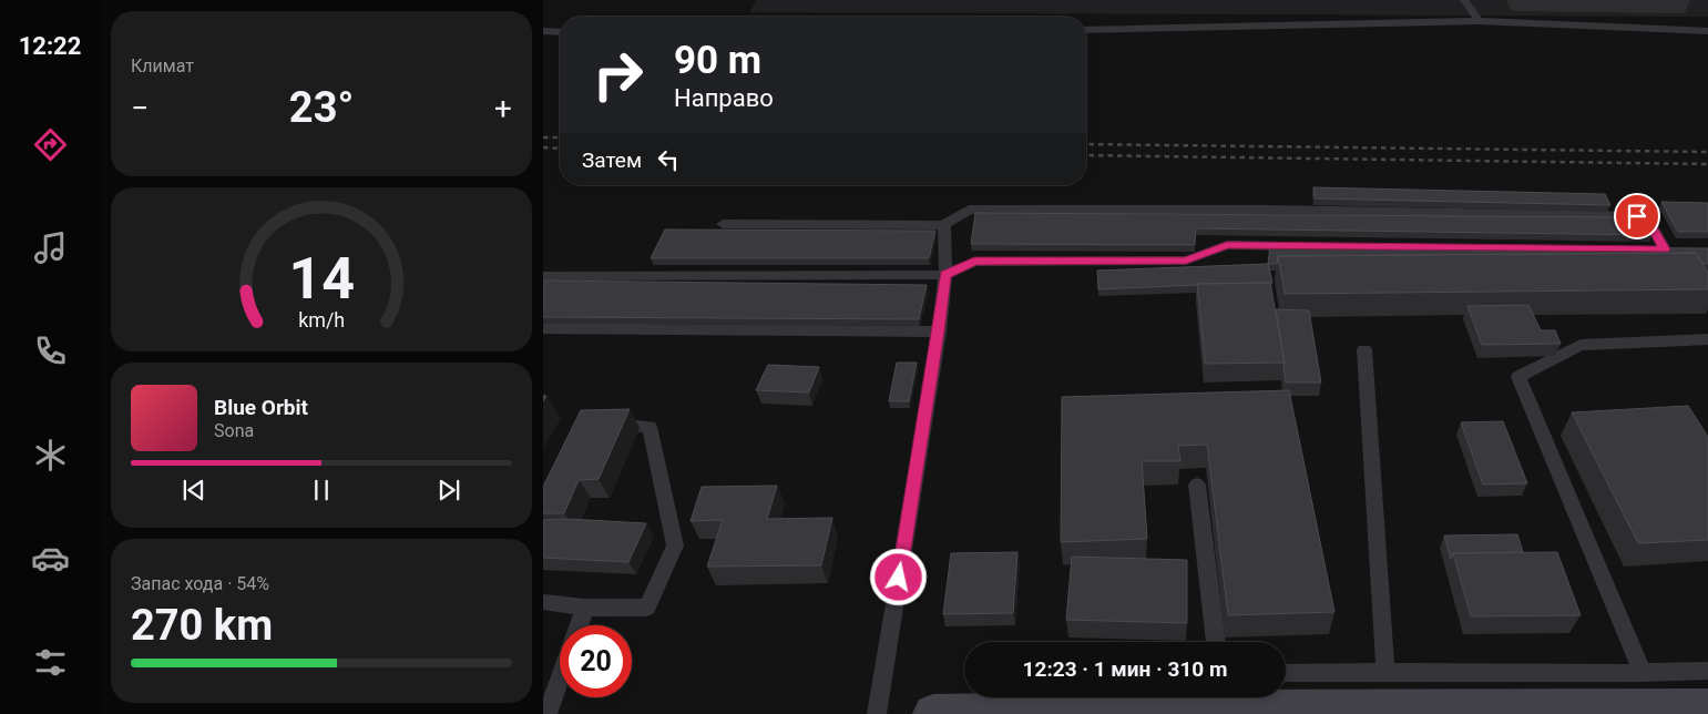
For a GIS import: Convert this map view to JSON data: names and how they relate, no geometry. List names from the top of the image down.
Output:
{
  "page": {
    "tabs": "12:22",
    "tile": [
      "Климат",
      ["Запас хода · 54%", "270 km"]
    ],
    "turn": ["90 m", "Направо"],
    "heat": ["−", "23°", "+"],
    "then": "Затем",
    "song": ["Blue Orbit", "Sona"],
    "limit": "20",
    "trip": "12:23 · 1 мин · 310 m",
    "gauge": ["14", "km/h"]
  }
}
